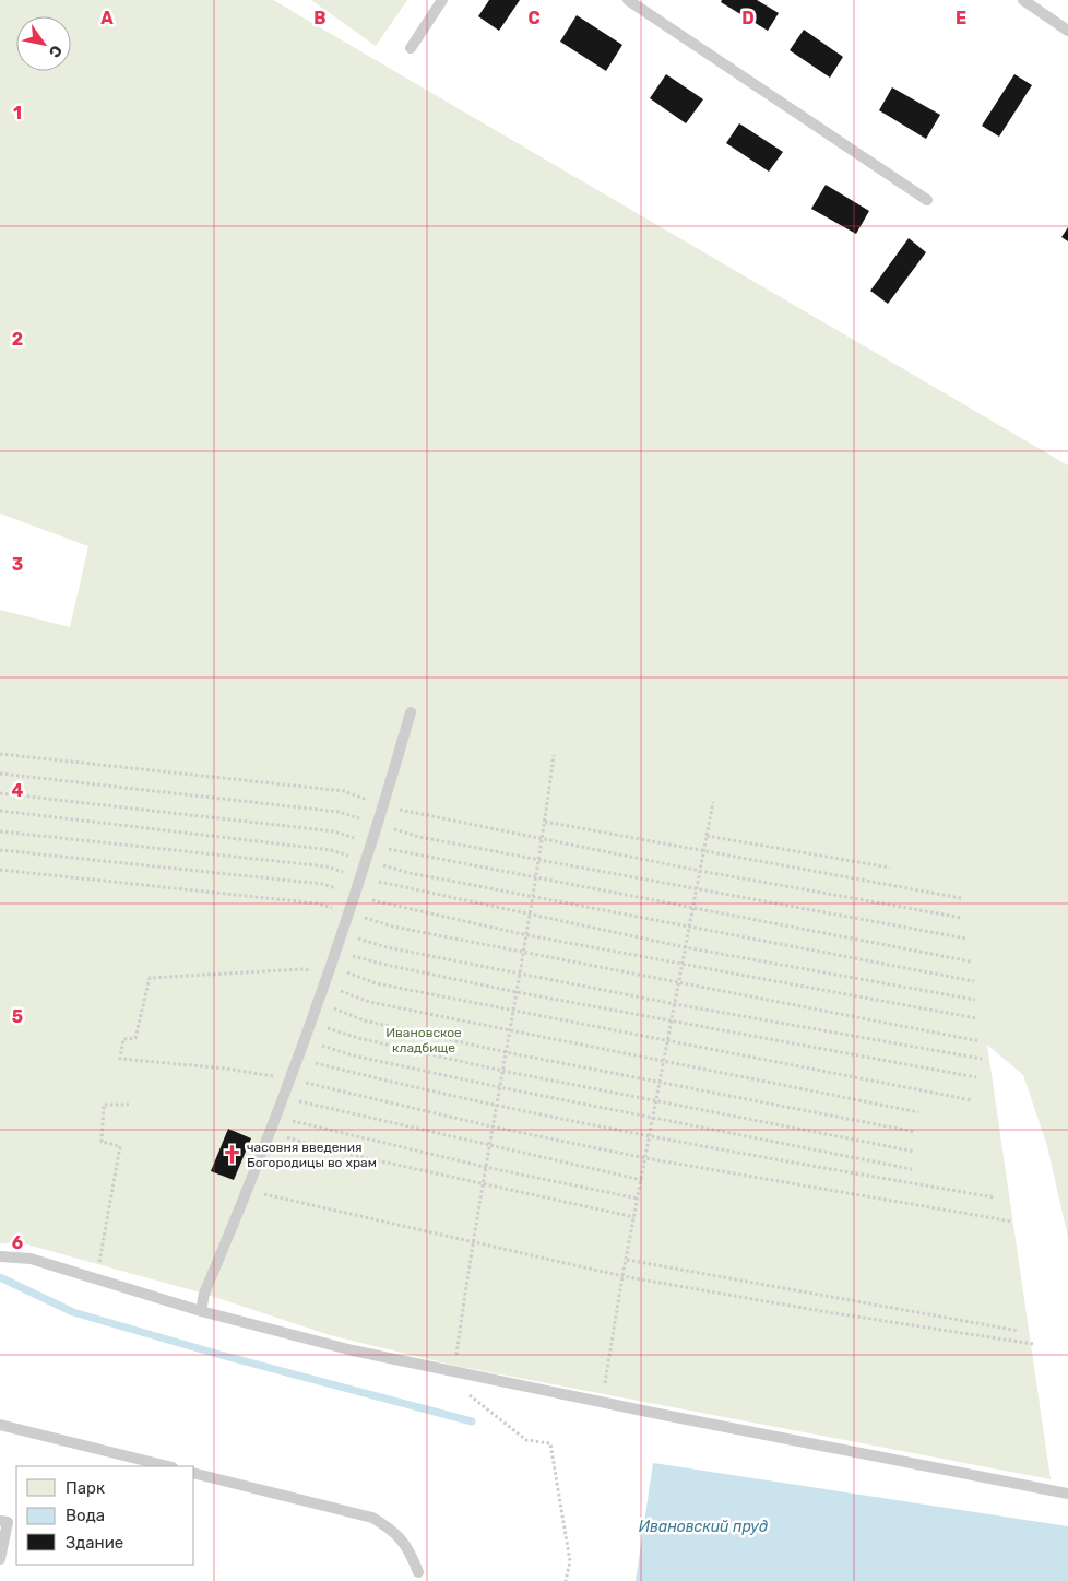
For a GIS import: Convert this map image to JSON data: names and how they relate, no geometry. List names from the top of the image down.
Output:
{
  "water": ["Ивановский пруд"],
  "parks": ["Ивановское кладбище"],
  "places": {
    "church": ["часовня введения Богородицы во храм"]
  },
  "legend": ["Парк", "Вода", "Здание"],
  "north": "bottom right",
  "grid": {
    "columns": [
      "A",
      "B",
      "C",
      "D",
      "E"
    ],
    "rows": [
      "1",
      "2",
      "3",
      "4",
      "5",
      "6"
    ]
  }
}
